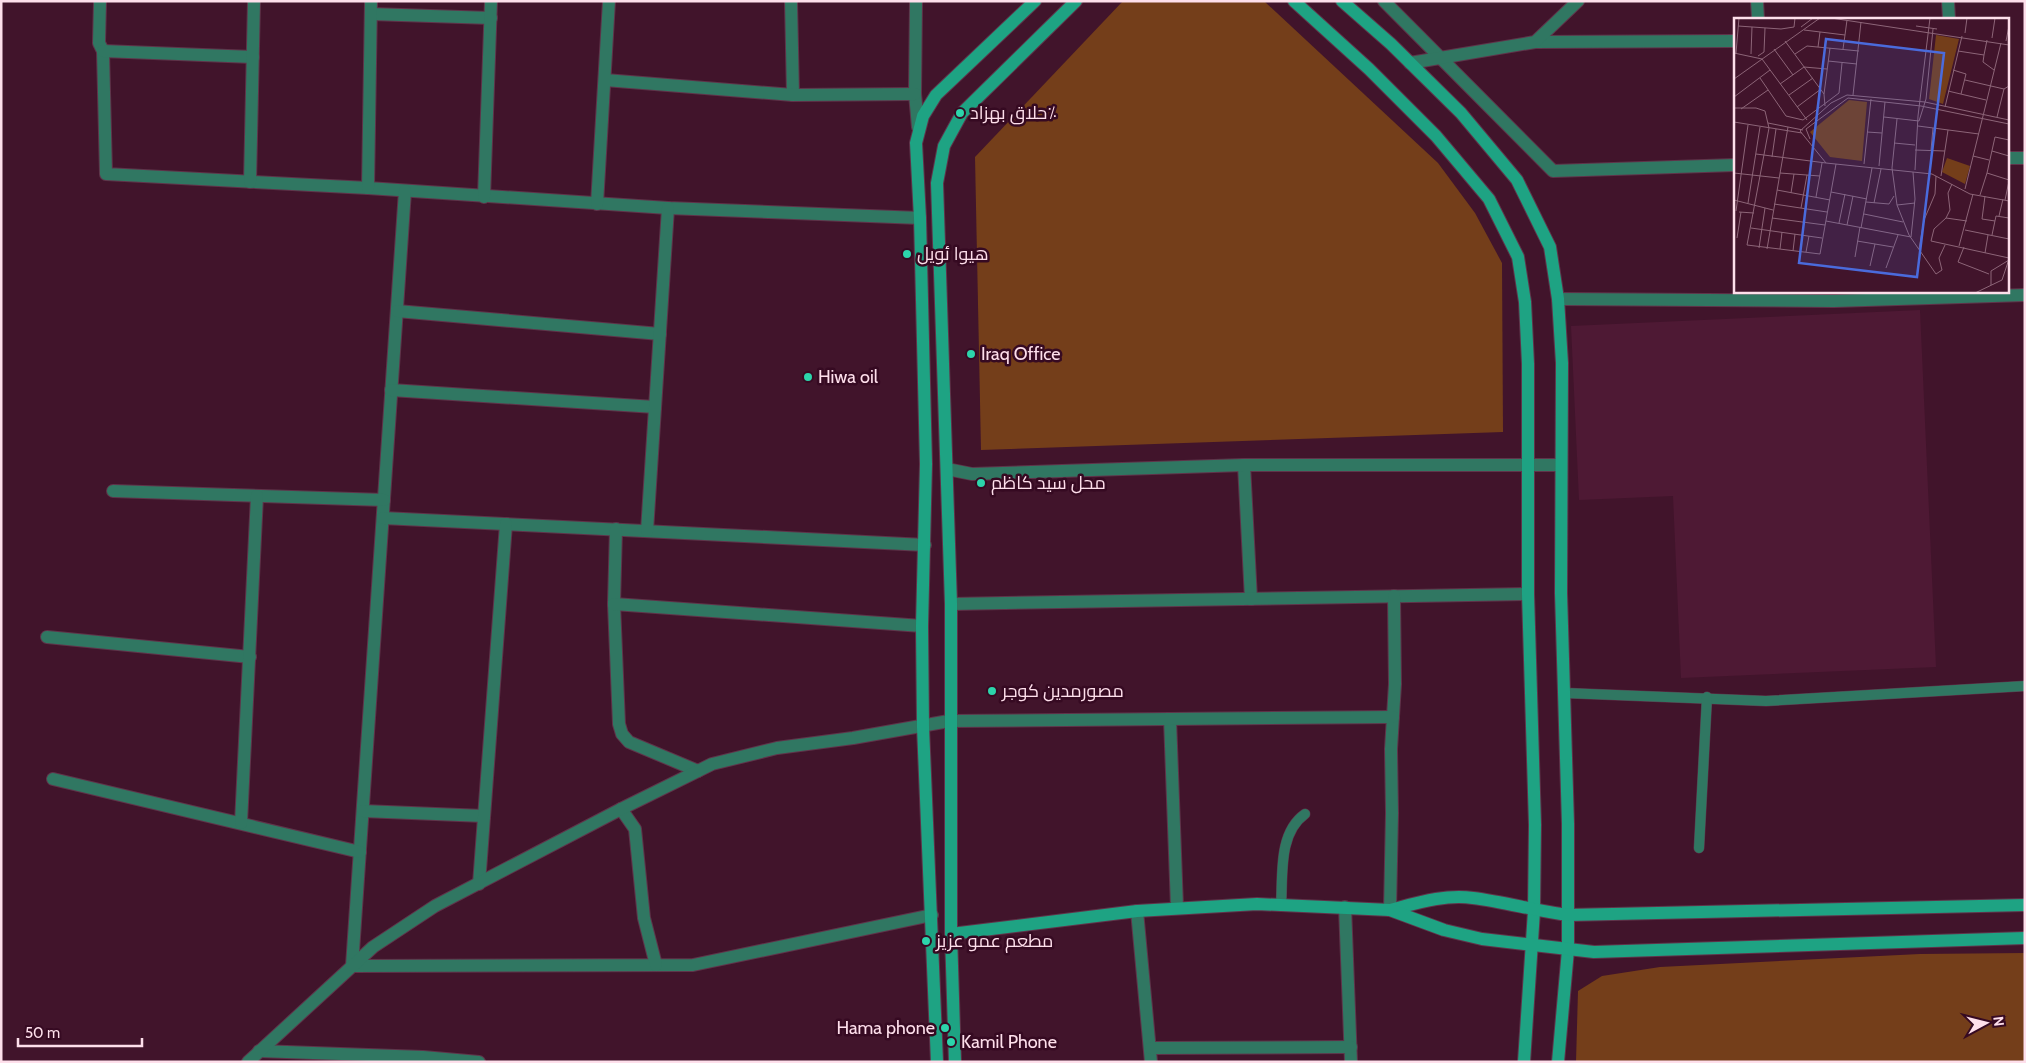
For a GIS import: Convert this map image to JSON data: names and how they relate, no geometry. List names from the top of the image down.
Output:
{
  "places": [
    "حلاق بهزاد٪",
    "هيوا ئويل",
    "Iraq Office",
    "Hiwa oil",
    "محل سيد كاظم",
    "مصورمدین كوجر",
    "مطعم عمو عزيز",
    "Hama phone",
    "Kamil Phone"
  ],
  "scale_bar": "50 m",
  "north": "right"
}
